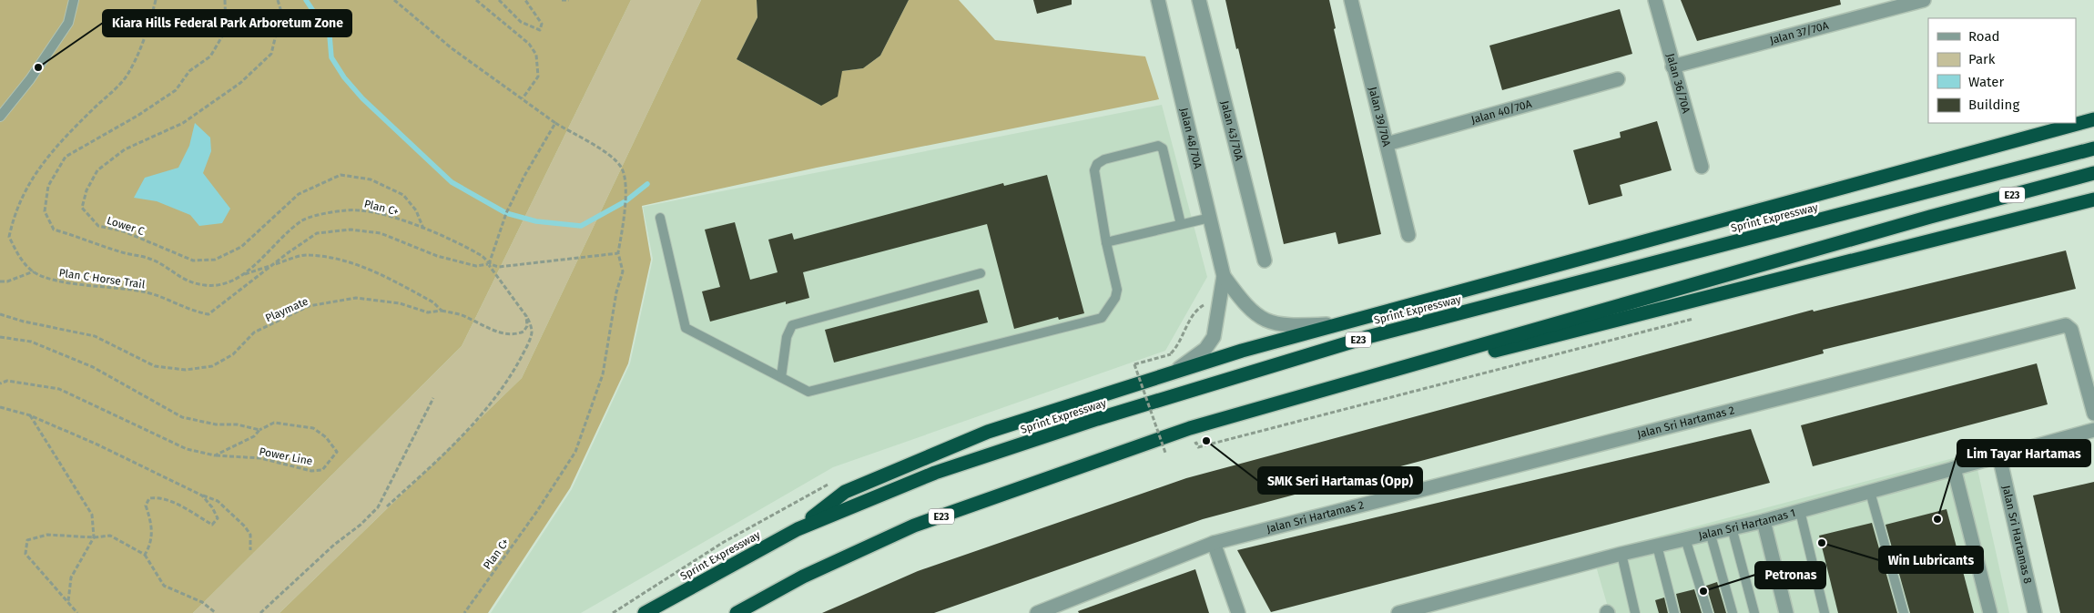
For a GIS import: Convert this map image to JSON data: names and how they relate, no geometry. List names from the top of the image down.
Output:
{
  "streets": {
    "highway": ["E23", "Sprint Expressway"],
    "street": [
      "Jalan 37/70A",
      "Jalan 36/70A",
      "Jalan 40/70A",
      "Jalan 39/70A",
      "Jalan 43/70A",
      "Jalan 48/70A",
      "Jalan Sri Hartamas 2",
      "Jalan Sri Hartamas 1",
      "Jalan Sri Hartamas 8"
    ],
    "path": [
      "Plan C+",
      "Lower C",
      "Plan C Horse Trail",
      "Playmate",
      "Power Line"
    ]
  },
  "crossings": [
    ["Jalan 37/70A", "Jalan 36/70A"],
    ["Jalan 40/70A", "Jalan 39/70A"],
    ["Plan C+", "Lower C"],
    ["Plan C+", "Plan C Horse Trail"],
    ["Jalan Sri Hartamas 1", "Jalan Sri Hartamas 8"]
  ],
  "places": [
    "Kiara Hills Federal Park Arboretum Zone",
    "SMK Seri Hartamas (Opp)",
    "Lim Tayar Hartamas",
    "Win Lubricants",
    "Petronas"
  ],
  "legend": [
    "Road",
    "Park",
    "Water",
    "Building"
  ]
}
